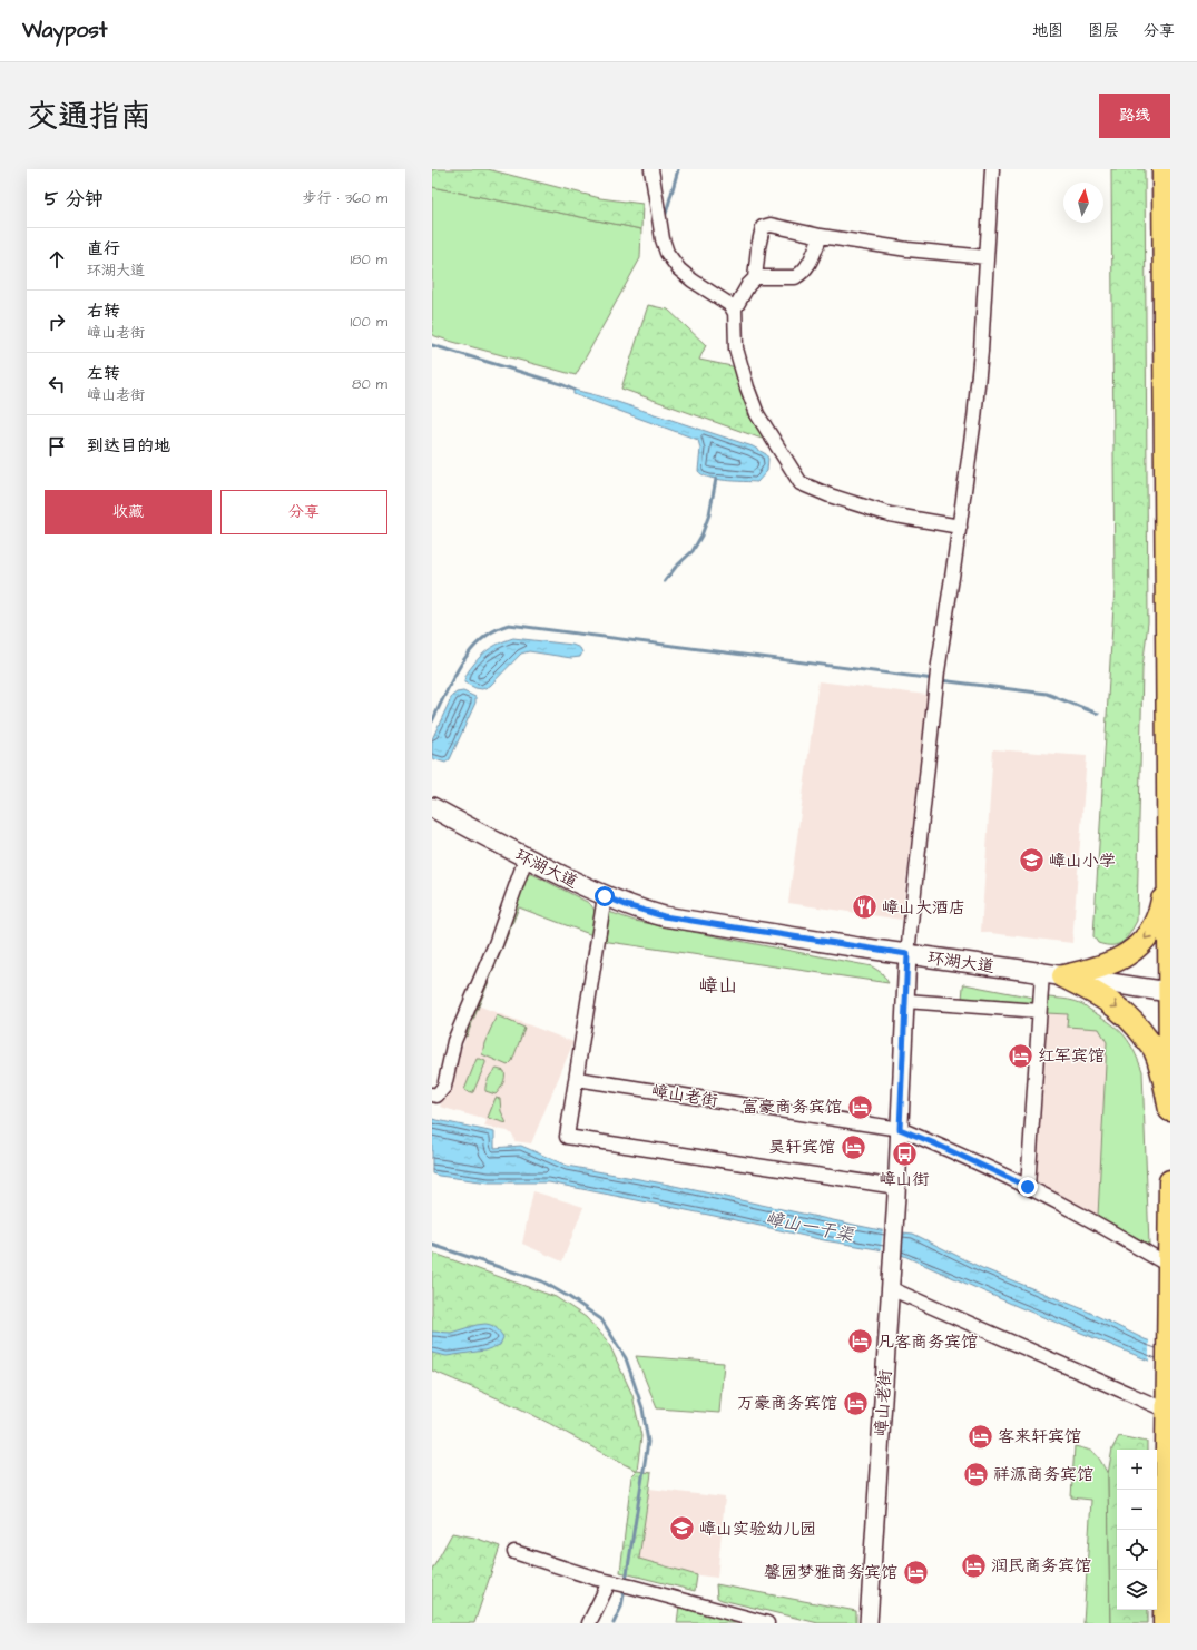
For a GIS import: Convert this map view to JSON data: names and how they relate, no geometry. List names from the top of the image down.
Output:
{
  "streets": {
    "main road": ["环湖大道"],
    "street": ["嶂山老街"]
  },
  "crossings": [
    ["环湖大道", "嶂山老街"]
  ],
  "districts": ["嶂山"],
  "water": ["嶂山一干渠"],
  "places": {
    "school or university": ["嶂山小学", "嶂山实验幼儿园"],
    "restaurant": ["嶂山大酒店"],
    "hotel": [
      "红军宾馆",
      "富豪商务宾馆",
      "昊轩宾馆",
      "凡客商务宾馆",
      "万豪商务宾馆",
      "客来轩宾馆",
      "祥源商务宾馆",
      "润民商务宾馆",
      "馨园梦雅商务宾馆"
    ],
    "bus stop": ["嶂山街"]
  },
  "north": "top",
  "page": {
    "header": "Waypost",
    "nav": ["地图", "图层", "分享"],
    "title": "交通指南",
    "buttons": [
      "路线",
      ["收藏", "分享"]
    ],
    "heading": ["5 分钟", "步行 · 360 m"],
    "list": [
      ["直行", "环湖大道", "180 m"],
      ["右转", "嶂山老街", "100 m"],
      ["左转", "嶂山老街", "80 m"],
      "到达目的地"
    ],
    "map_buttons": ["+", "−"]
  }
}
